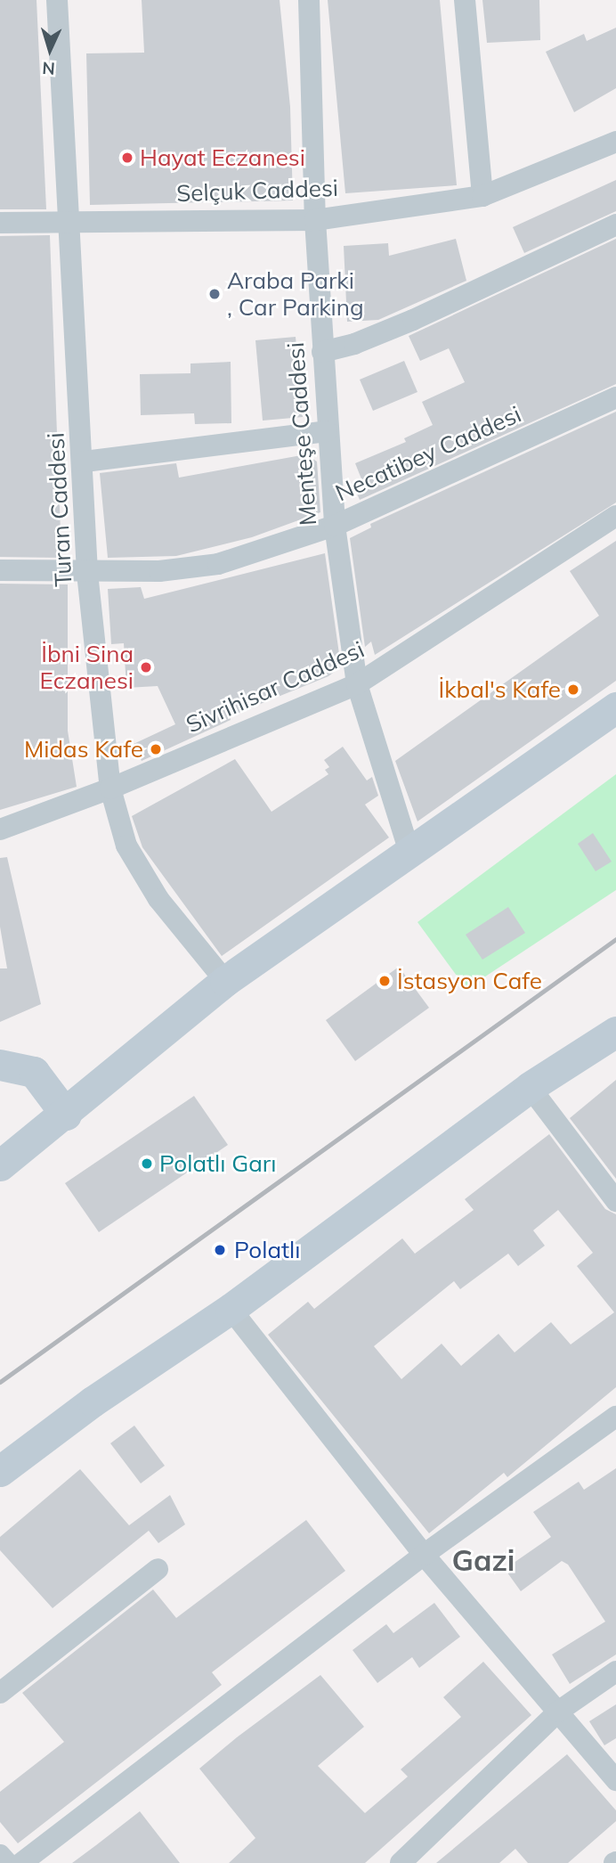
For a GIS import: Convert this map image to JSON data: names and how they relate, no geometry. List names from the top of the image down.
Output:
{
  "streets": {
    "street": [
      "Selçuk Caddesi",
      "Menteşe Caddesi",
      "Necatibey Caddesi",
      "Turan Caddesi",
      "Sivrihisar Caddesi"
    ]
  },
  "crossings": [
    ["Selçuk Caddesi", "Menteşe Caddesi"],
    ["Selçuk Caddesi", "Turan Caddesi"],
    ["Menteşe Caddesi", "Necatibey Caddesi"],
    ["Menteşe Caddesi", "Sivrihisar Caddesi"],
    ["Necatibey Caddesi", "Turan Caddesi"],
    ["Turan Caddesi", "Sivrihisar Caddesi"]
  ],
  "districts": ["Gazi"],
  "places": [
    "Hayat Eczanesi",
    "Araba Parki , Car Parking",
    "İbni Sina Eczanesi",
    "İkbal's Kafe",
    "Midas Kafe",
    "İstasyon Cafe",
    "Polatlı Garı",
    "Polatlı"
  ],
  "north": "bottom"
}
